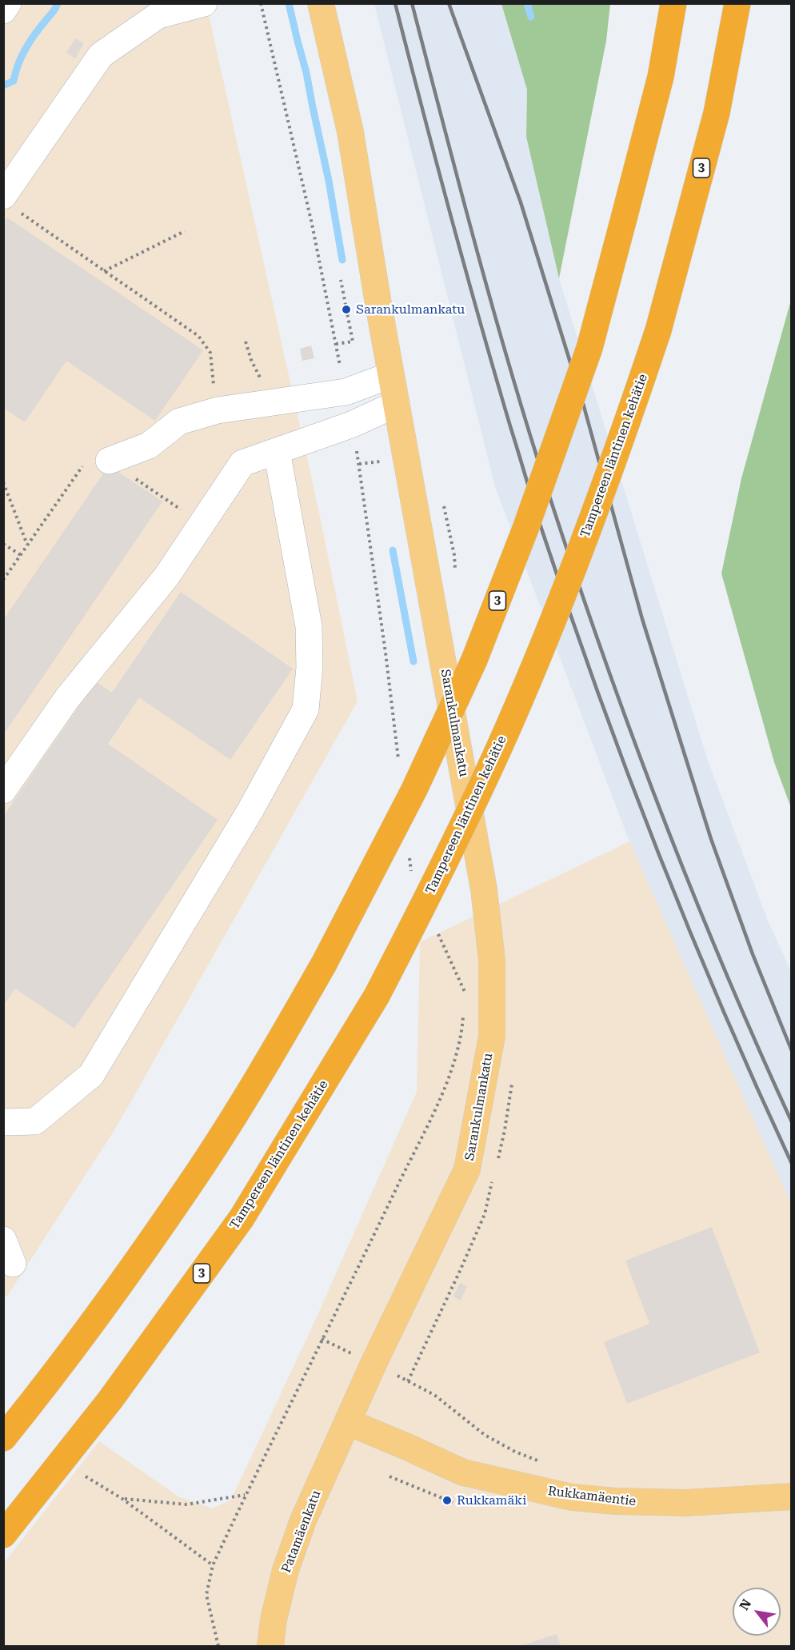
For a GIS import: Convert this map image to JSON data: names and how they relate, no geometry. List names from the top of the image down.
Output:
{
  "streets": {
    "highway": ["3", "Tampereen läntinen kehätie"],
    "main road": ["Sarankulmankatu", "Rukkamäentie", "Patamäenkatu"]
  },
  "crossings": [
    ["Sarankulmankatu", "Rukkamäentie"],
    ["Sarankulmankatu", "Patamäenkatu"],
    ["Rukkamäentie", "Patamäenkatu"]
  ],
  "places": ["Sarankulmankatu", "Rukkamäki"],
  "north": "top left"
}
